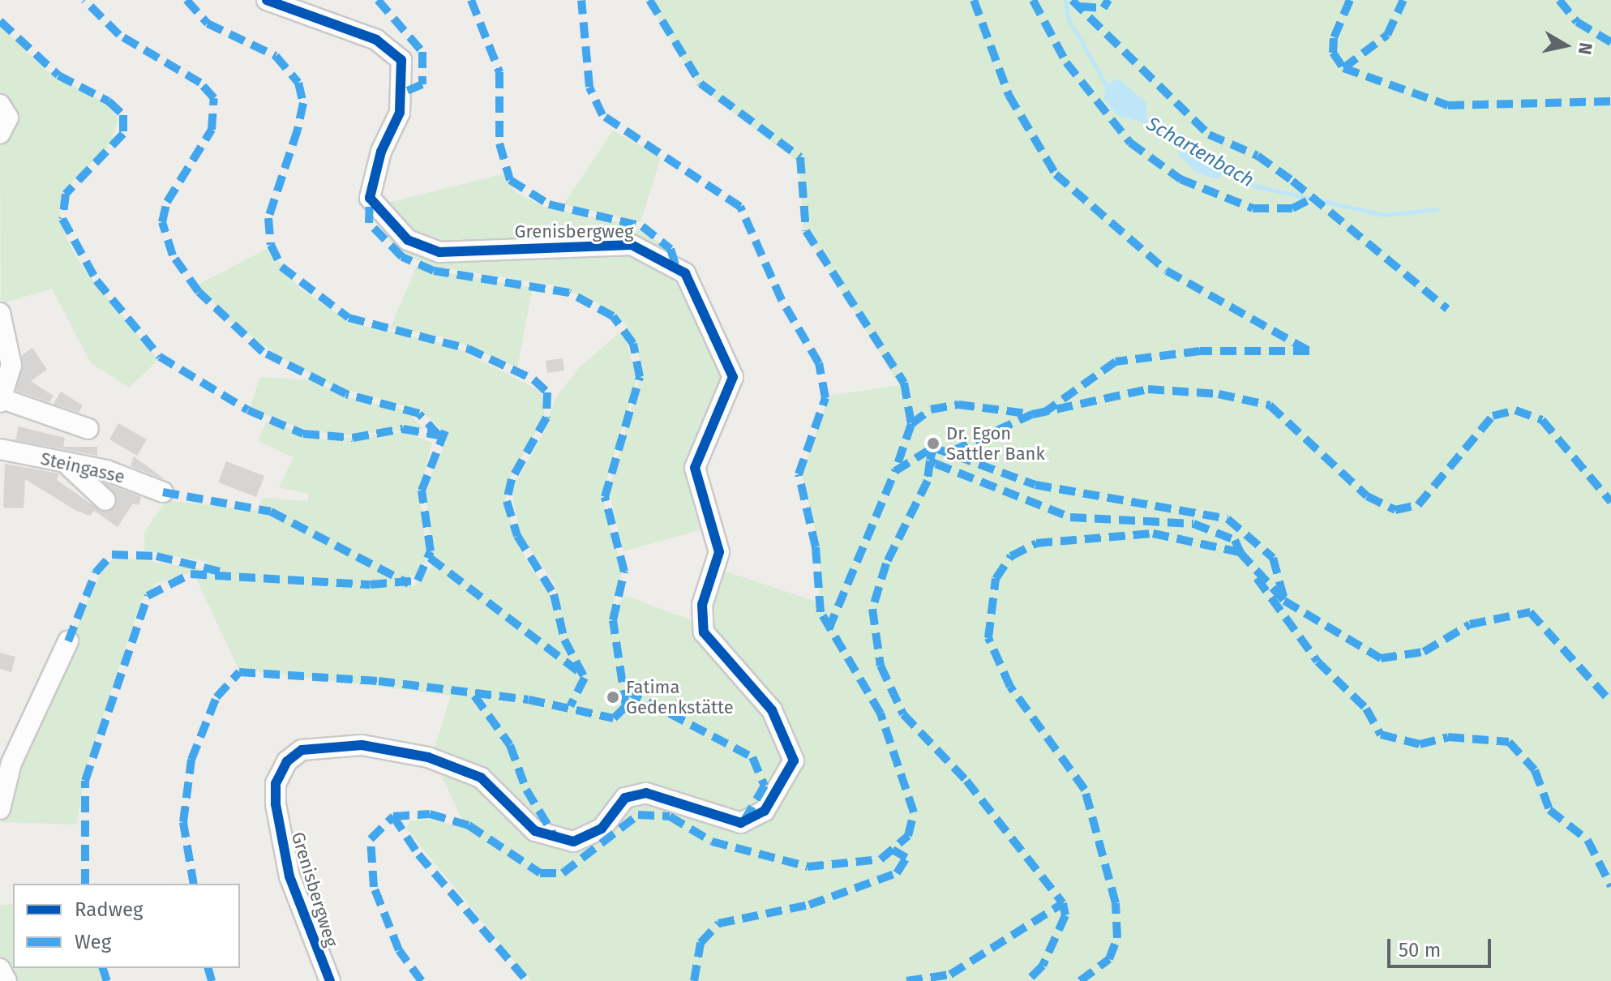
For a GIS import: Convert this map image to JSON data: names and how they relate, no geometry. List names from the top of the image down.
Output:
{
  "streets": {
    "street": ["Grenisbergweg", "Steingasse"]
  },
  "water": ["Schartenbach"],
  "places": ["Dr. Egon Sattler Bank", "Fatima Gedenkstätte"],
  "legend": ["Radweg", "Weg"],
  "scale_bar": "50 m",
  "north": "right"
}
